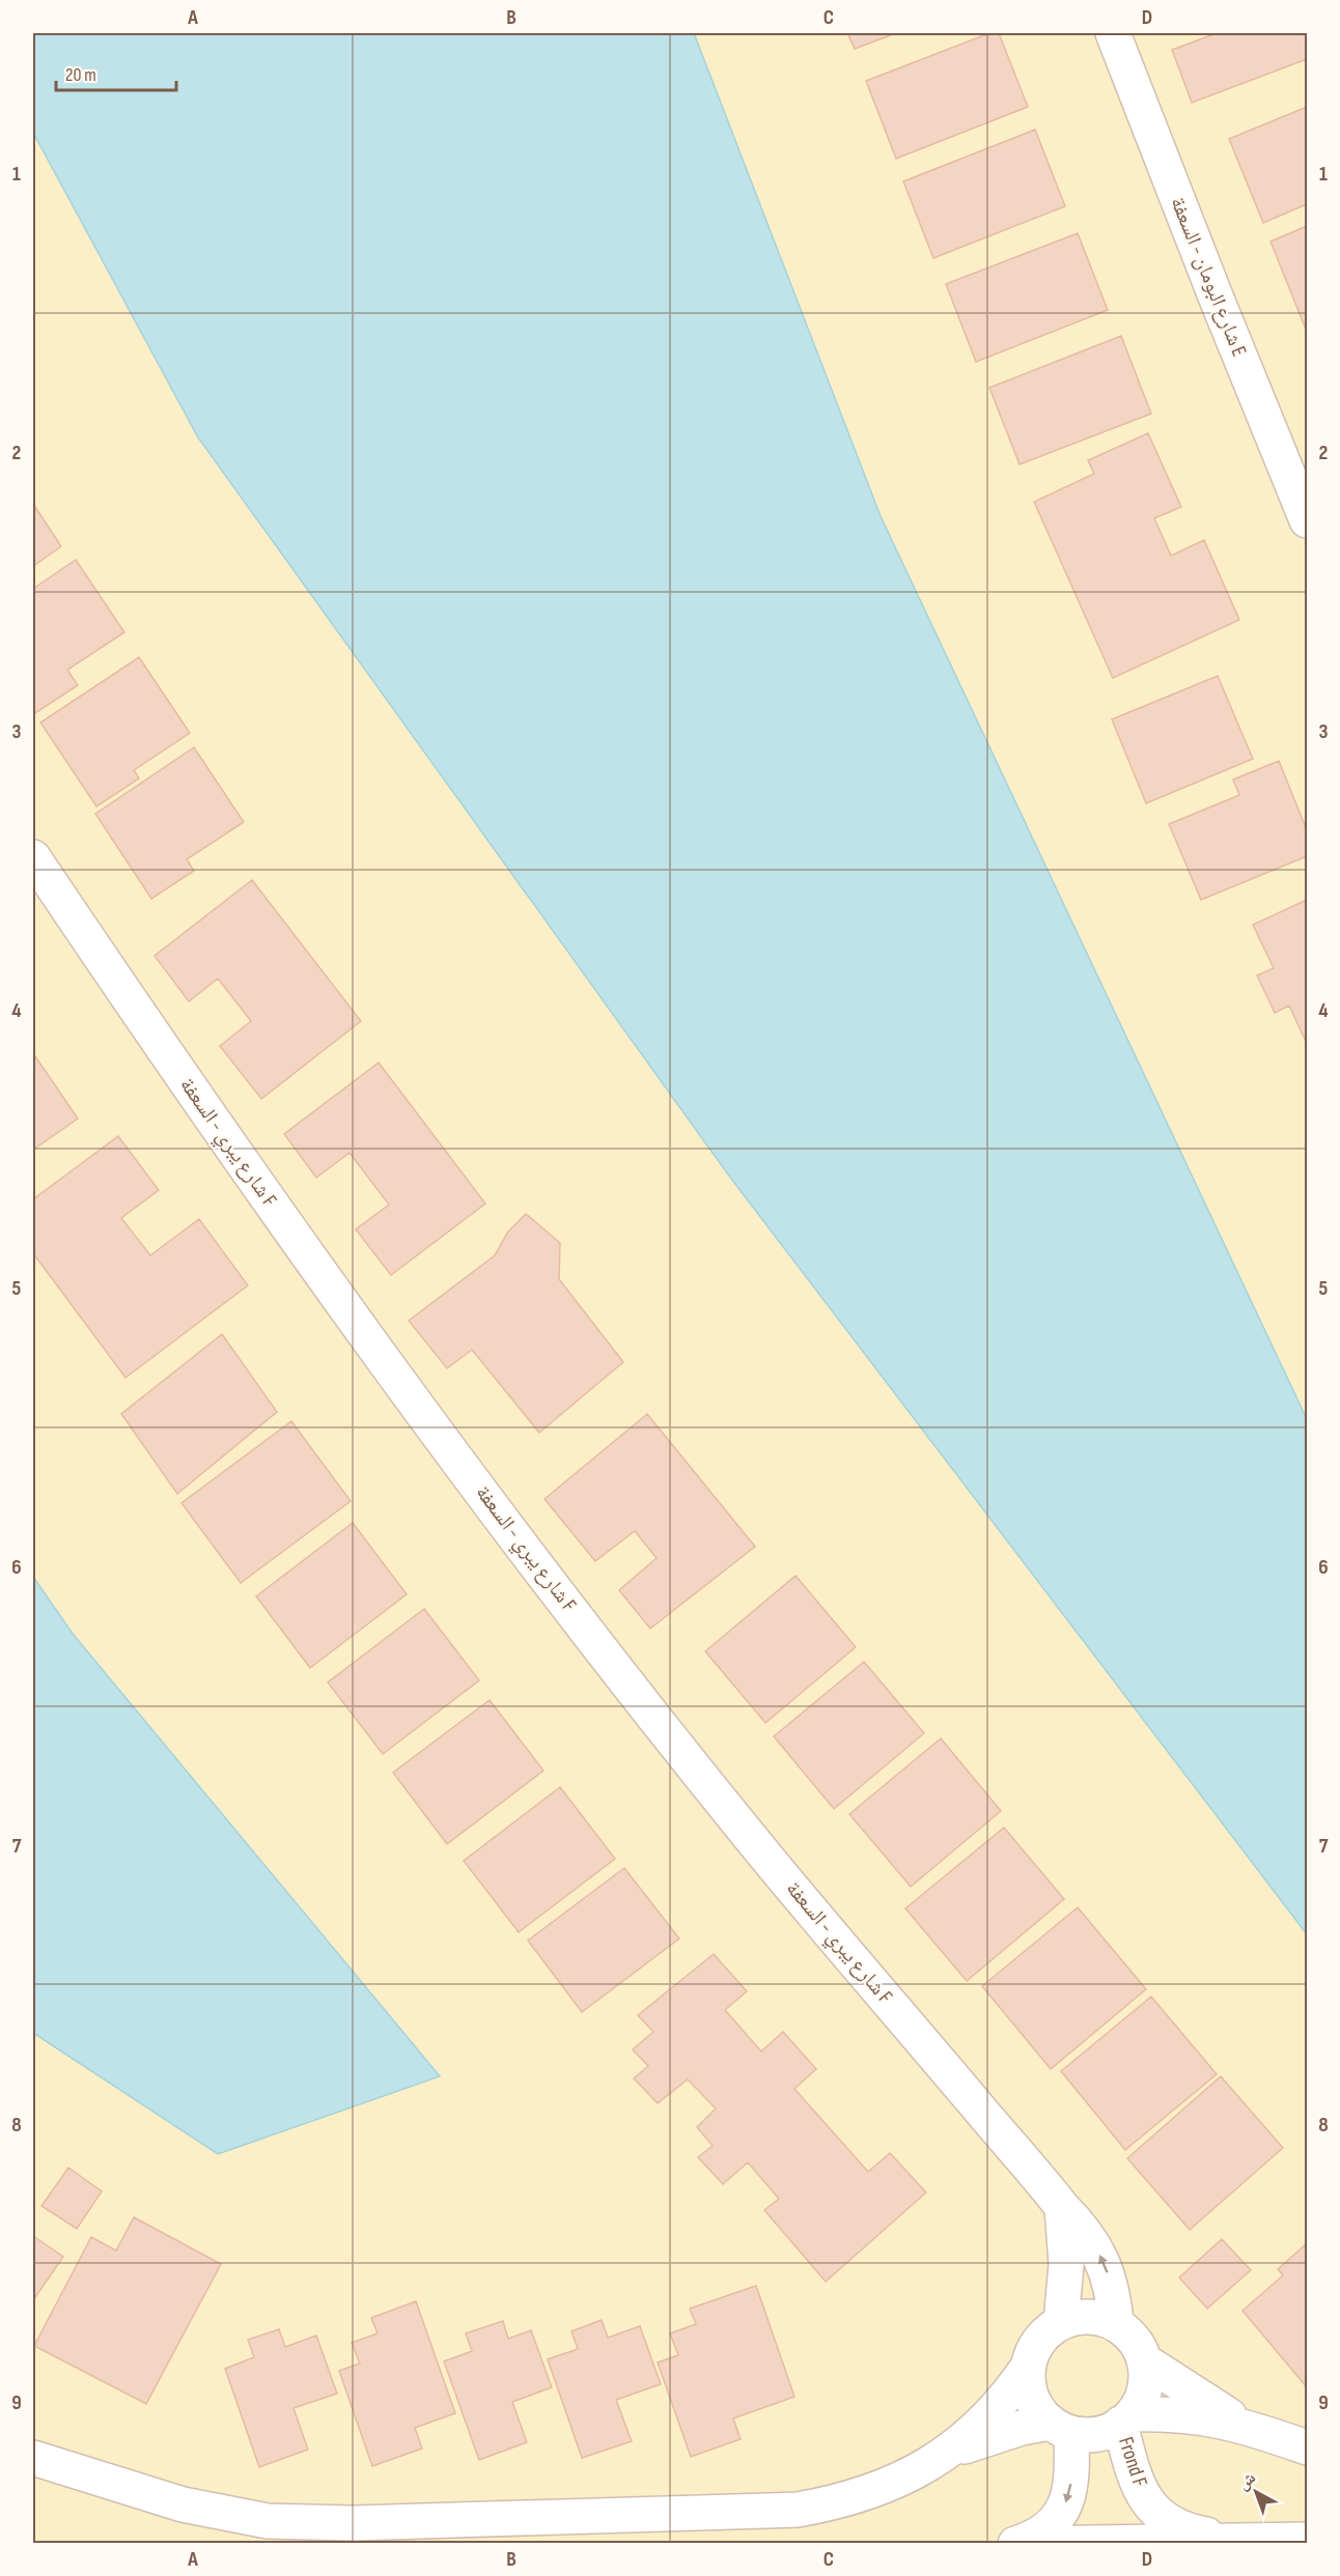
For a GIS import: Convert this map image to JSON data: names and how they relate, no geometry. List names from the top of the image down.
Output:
{
  "streets": {
    "street": ["شارع البومان - السعفة E", "شارع يبري - السعفة F", "Frond F"]
  },
  "crossings": [
    ["شارع يبري - السعفة F", "Frond F"]
  ],
  "scale_bar": "20 m",
  "north": "top left",
  "grid": {
    "columns": [
      "A",
      "B",
      "C",
      "D"
    ],
    "rows": [
      "1",
      "2",
      "3",
      "4",
      "5",
      "6",
      "7",
      "8",
      "9"
    ]
  }
}
